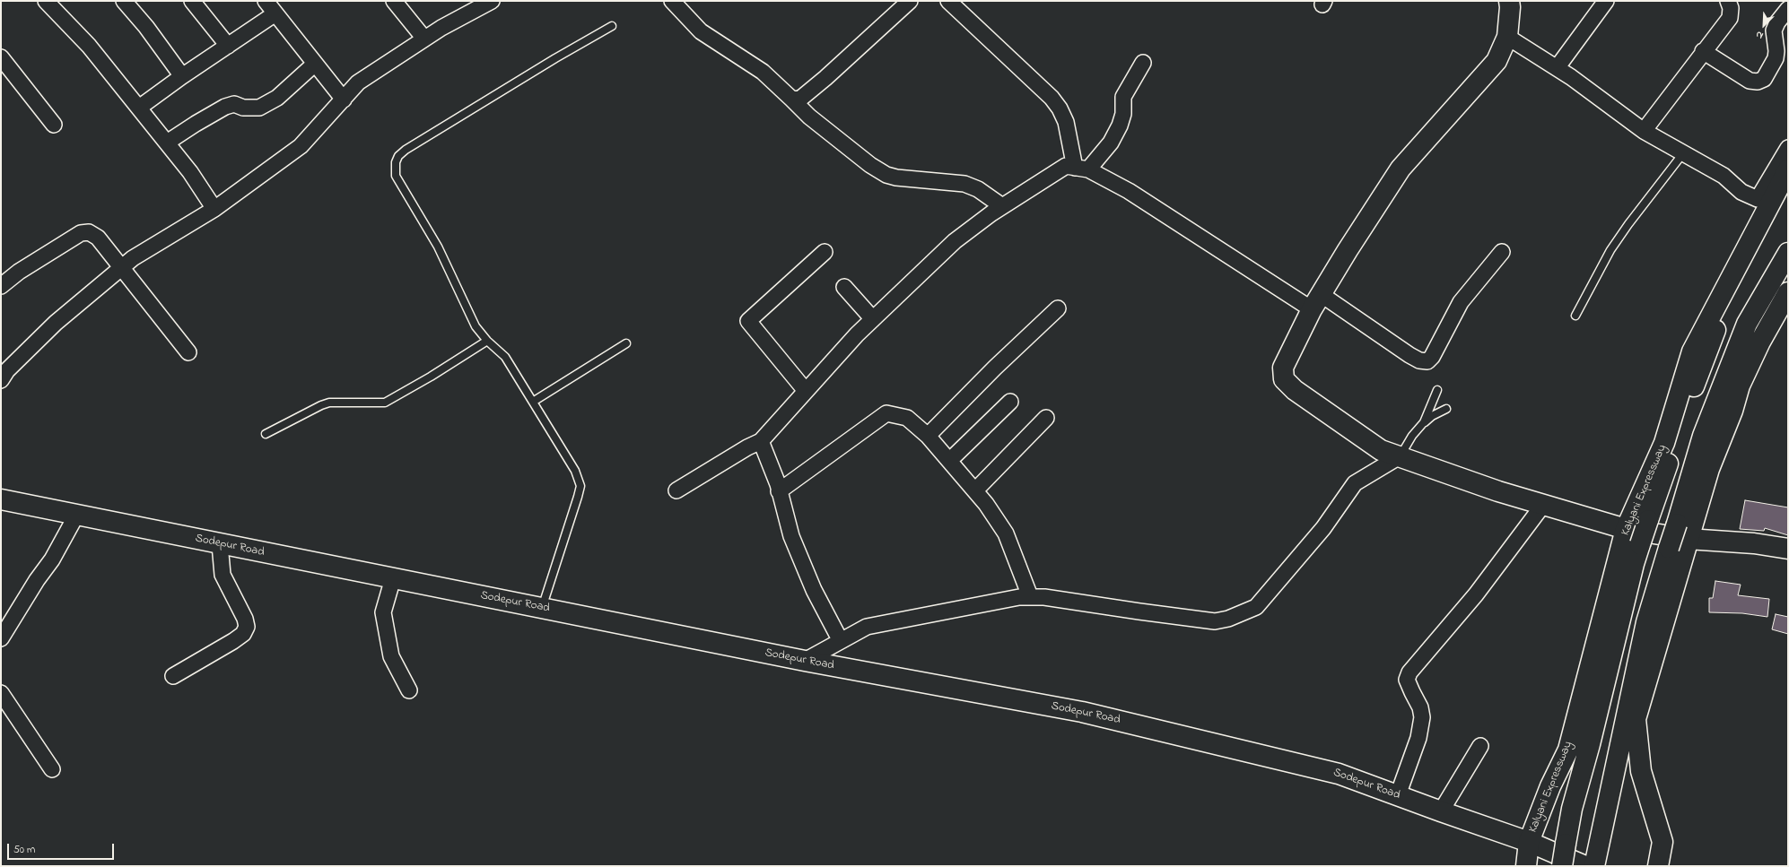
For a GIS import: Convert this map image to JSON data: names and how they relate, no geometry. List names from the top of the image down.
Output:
{
  "streets": {
    "main road": ["Kalyani Expressway", "Sodepur Road"]
  },
  "crossings": [
    ["Kalyani Expressway", "Sodepur Road"]
  ],
  "scale_bar": "50 m",
  "north": "bottom left"
}
